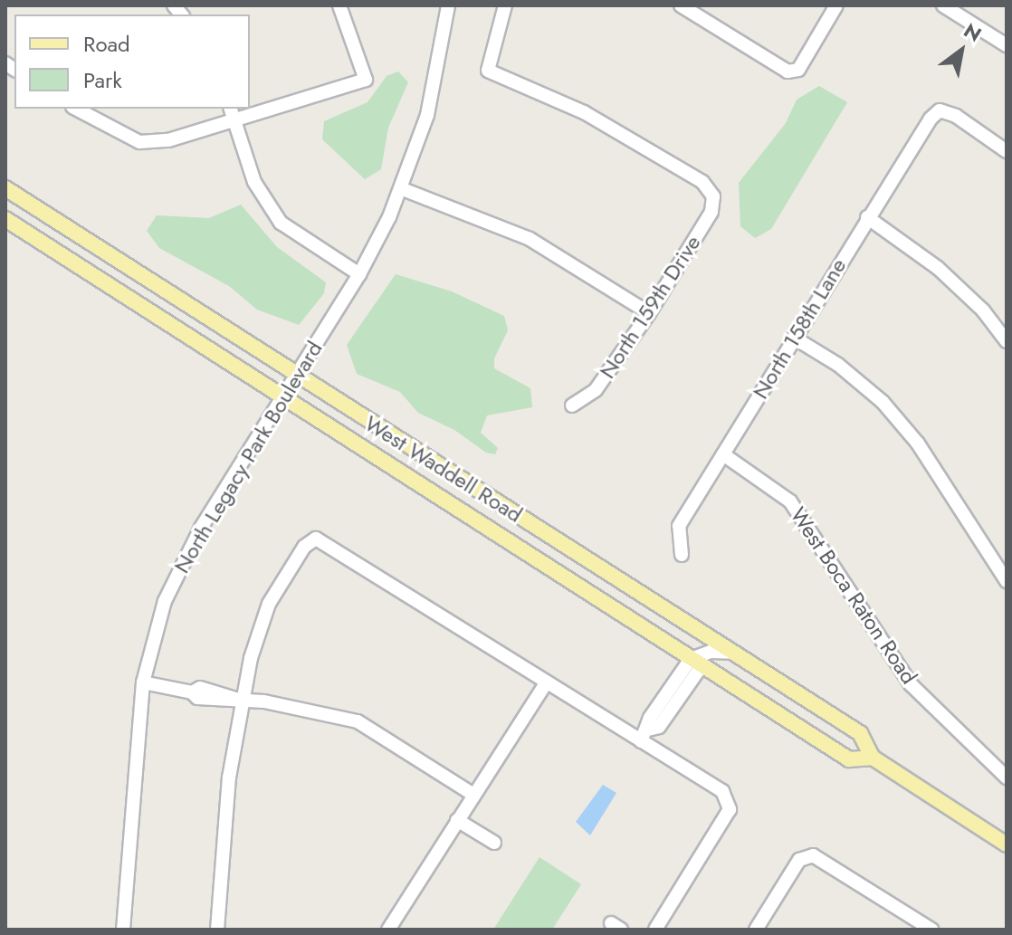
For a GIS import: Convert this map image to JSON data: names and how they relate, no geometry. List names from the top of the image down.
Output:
{
  "streets": {
    "main road": ["West Waddell Road"],
    "street": [
      "North 159th Drive",
      "North 158th Lane",
      "North Legacy Park Boulevard",
      "West Boca Raton Road"
    ]
  },
  "crossings": [
    ["North 158th Lane", "West Boca Raton Road"],
    ["North Legacy Park Boulevard", "West Waddell Road"]
  ],
  "legend": ["Road", "Park"],
  "north": "top right"
}
